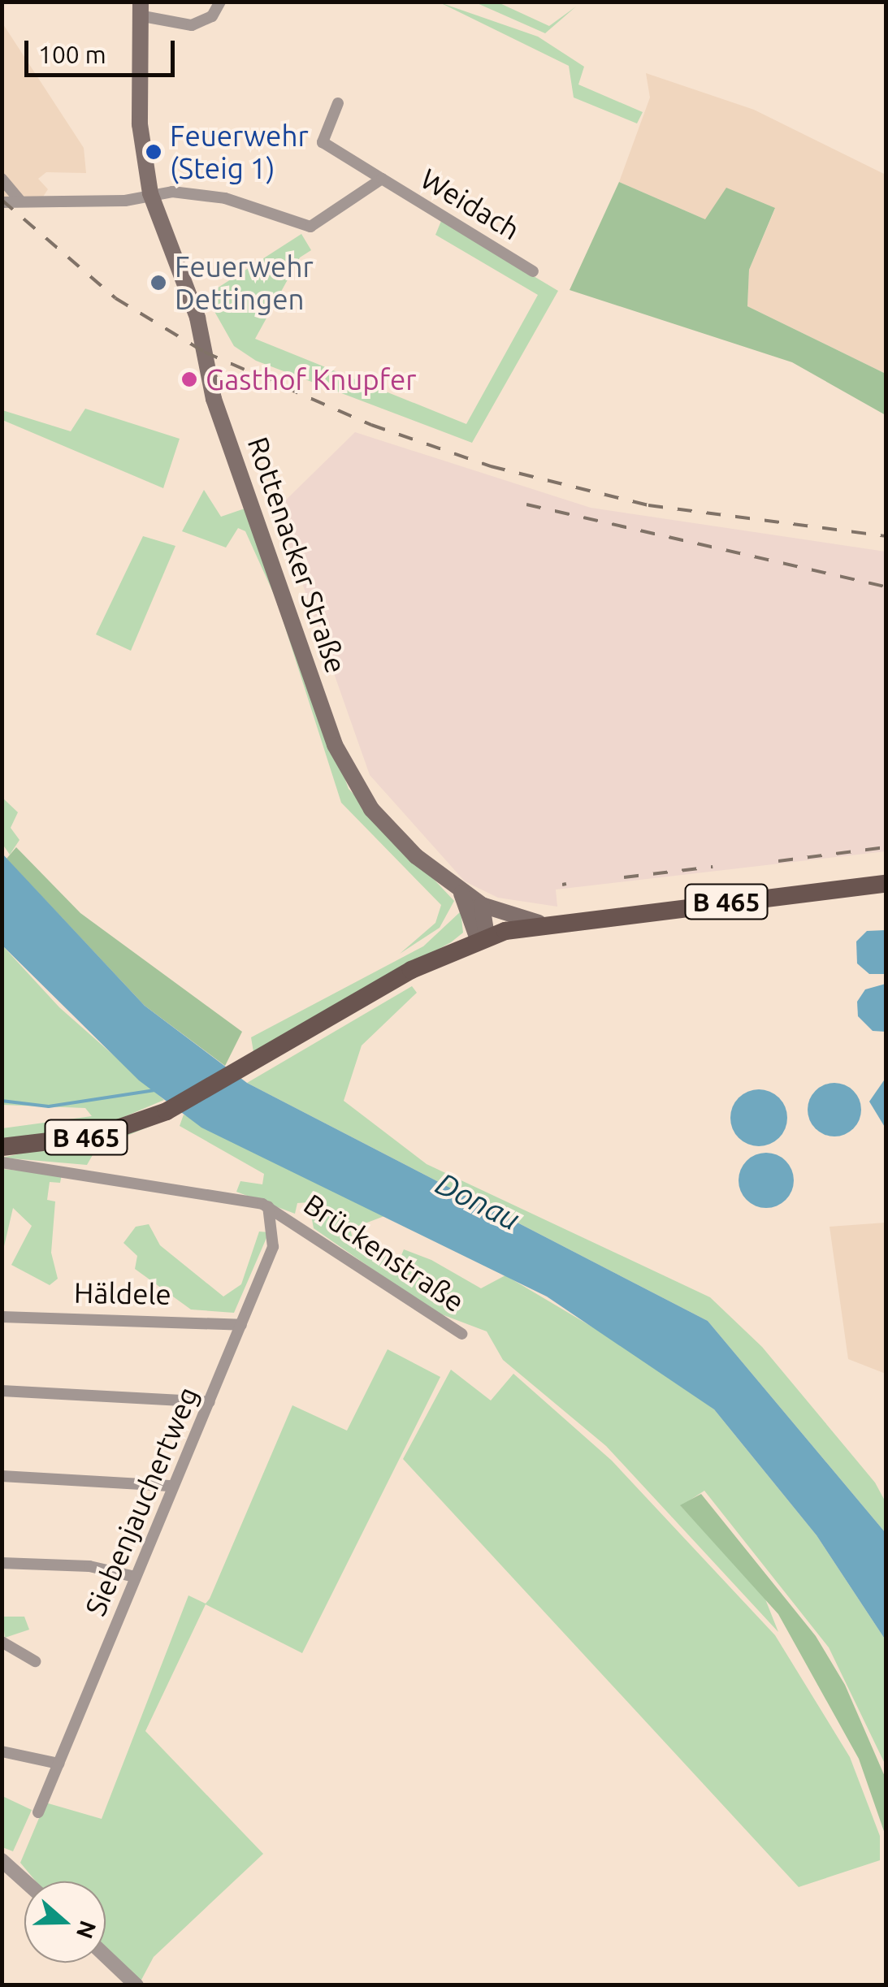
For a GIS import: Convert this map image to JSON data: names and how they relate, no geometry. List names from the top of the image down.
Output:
{
  "streets": {
    "main road": ["Rottenacker Straße", "B 465"],
    "street": [
      "Weidach",
      "Brückenstraße",
      "Häldele",
      "Siebenjauchertweg"
    ]
  },
  "crossings": [
    ["Weidach", "Rottenacker Straße"],
    ["Rottenacker Straße", "B 465"],
    ["Brückenstraße", "Siebenjauchertweg"],
    ["Häldele", "Siebenjauchertweg"]
  ],
  "water": ["Donau"],
  "places": ["Feuerwehr (Steig 1)", "Feuerwehr Dettingen", "Gasthof Knupfer"],
  "scale_bar": "100 m",
  "north": "right"
}
